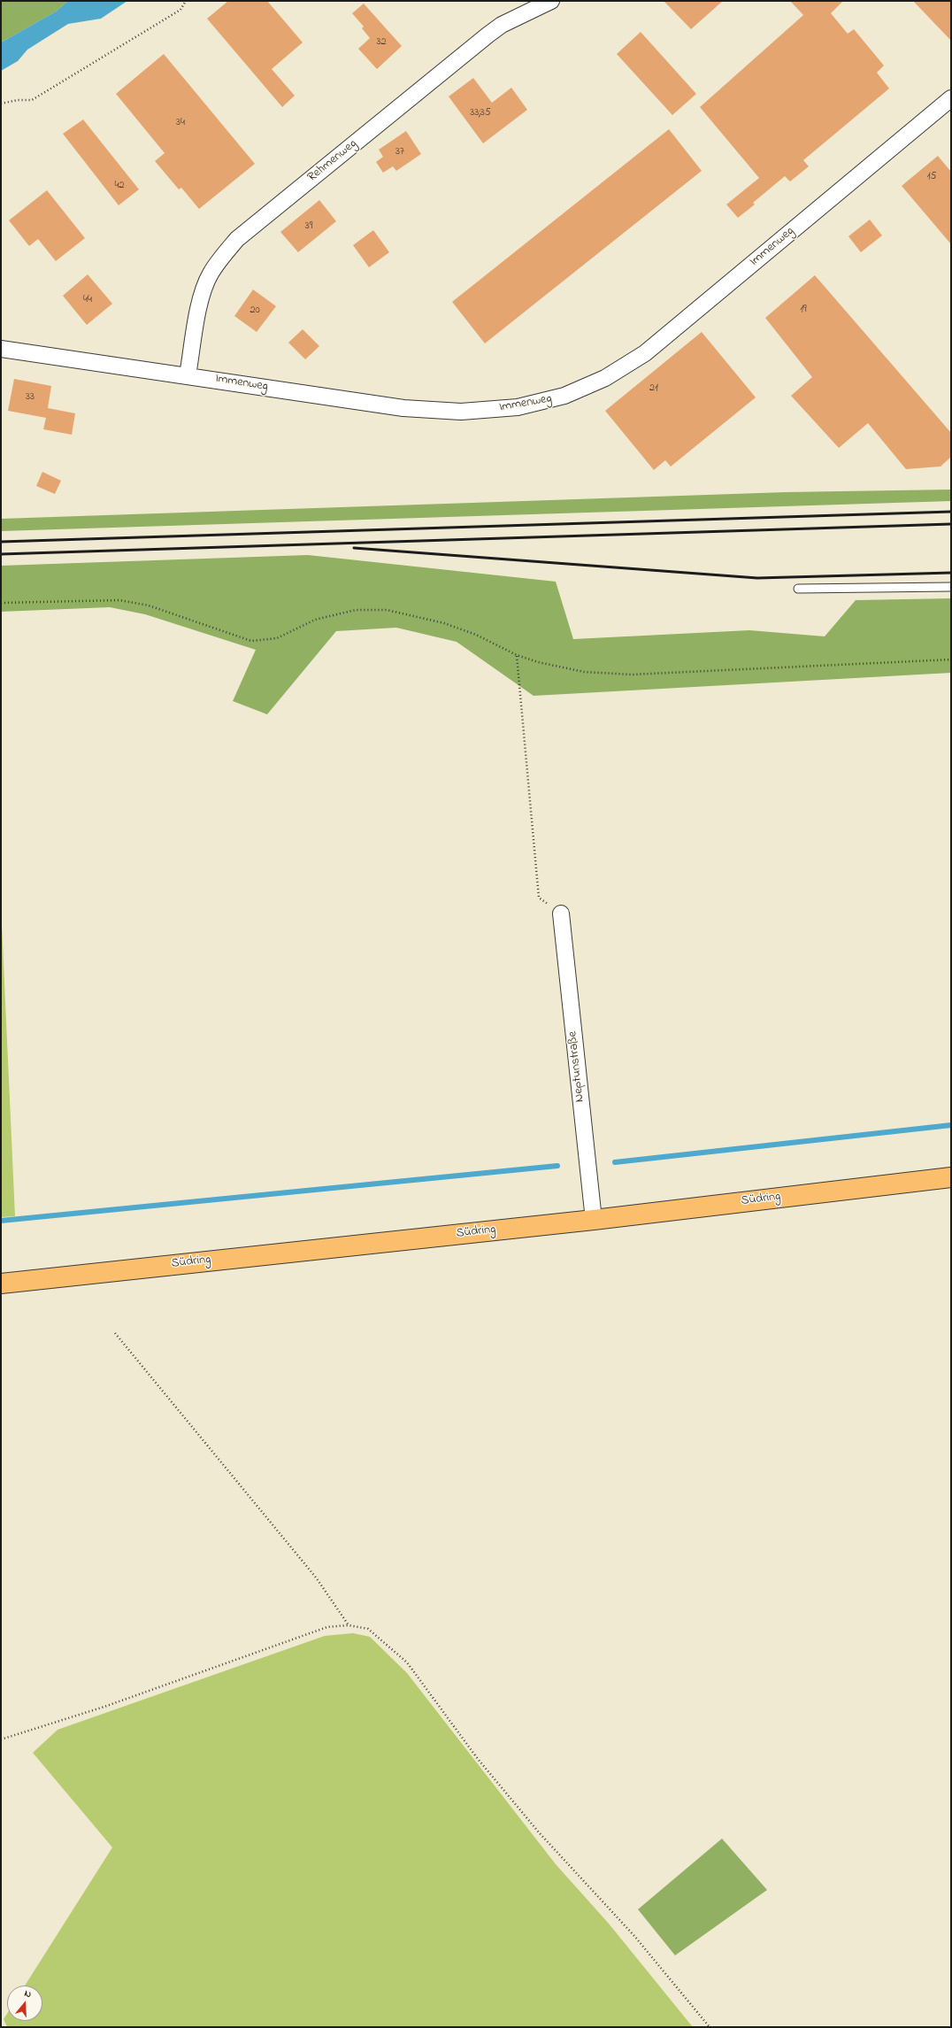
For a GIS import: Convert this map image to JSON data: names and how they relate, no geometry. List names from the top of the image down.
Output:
{
  "streets": {
    "main road": ["Südring"],
    "street": ["Rehmenweg", "Immenweg", "Neptunstraße"]
  },
  "crossings": [
    ["Rehmenweg", "Immenweg"],
    ["Neptunstraße", "Südring"]
  ],
  "house_numbers": [
    "32",
    "33;35",
    "34",
    "37",
    "15",
    "42",
    "39",
    "44",
    "19",
    "20",
    "21",
    "33"
  ],
  "north": "top"
}
